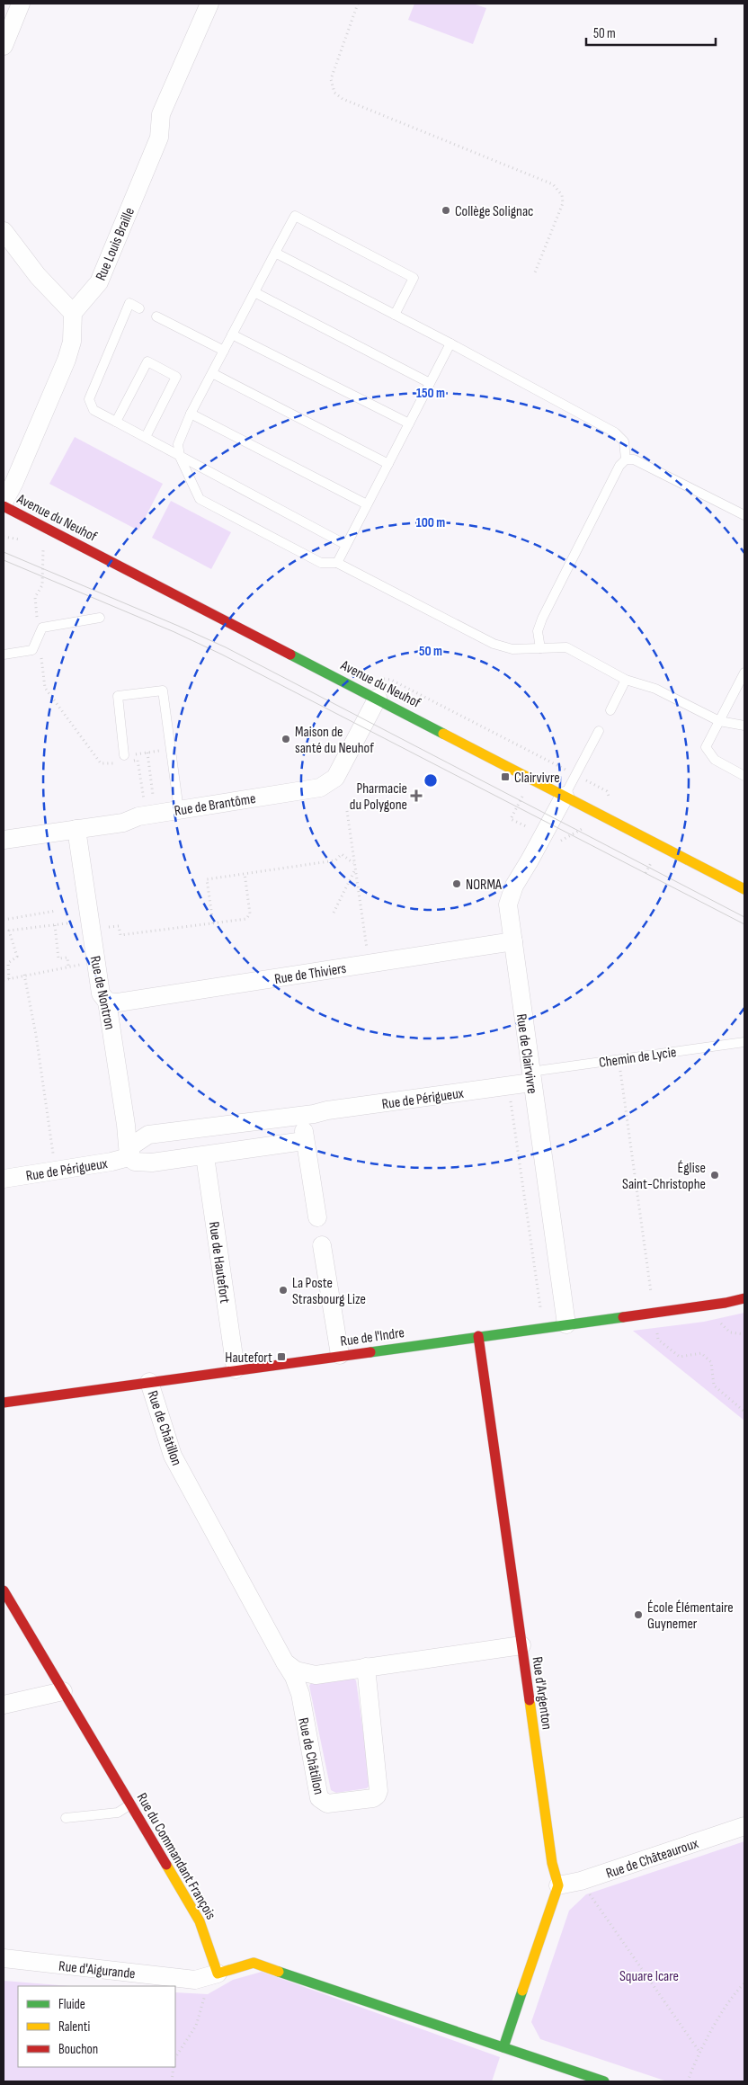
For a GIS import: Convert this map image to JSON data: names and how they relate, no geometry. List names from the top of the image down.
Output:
{
  "streets": {
    "street": [
      "Rue Louis Braille",
      "Avenue du Neuhof",
      "Rue de Brantôme",
      "Rue de Thiviers",
      "Rue de Nontron",
      "Rue de Clairvivre",
      "Rue de Périgueux",
      "Rue de Hautefort",
      "Rue de l'Indre",
      "Rue de Châtillon",
      "Rue d'Argenton",
      "Rue du Commandant François",
      "Rue de Châteauroux",
      "Rue d'Aigurande"
    ],
    "lane": ["Chemin de Lycie"]
  },
  "crossings": [
    ["Avenue du Neuhof", "Rue de Brantôme"],
    ["Avenue du Neuhof", "Rue de Clairvivre"],
    ["Rue de Brantôme", "Rue de Nontron"],
    ["Rue de Thiviers", "Rue de Nontron"],
    ["Rue de Thiviers", "Rue de Clairvivre"],
    ["Rue de Nontron", "Rue de Périgueux"],
    ["Rue de Clairvivre", "Chemin de Lycie"],
    ["Rue de Clairvivre", "Rue de Périgueux"],
    ["Rue de Clairvivre", "Rue de l'Indre"],
    ["Chemin de Lycie", "Rue de Périgueux"],
    ["Rue de Périgueux", "Rue de Hautefort"],
    ["Rue de Hautefort", "Rue de l'Indre"],
    ["Rue de l'Indre", "Rue de Châtillon"],
    ["Rue de l'Indre", "Rue d'Argenton"],
    ["Rue d'Argenton", "Rue de Châteauroux"],
    ["Rue du Commandant François", "Rue d'Aigurande"]
  ],
  "parks": ["Square Icare"],
  "places": {
    "other": [
      "Collège Solignac",
      "Maison de santé du Neuhof",
      "NORMA",
      "Église Saint-Christophe",
      "La Poste Strasbourg Lize",
      "École Élémentaire Guynemer"
    ],
    "transit": ["Clairvivre", "Hautefort"],
    "health": ["Pharmacie du Polygone"]
  },
  "legend": ["Fluide", "Ralenti", "Bouchon"],
  "scale_bar": "50 m",
  "rings": ["150 m", "100 m", "50 m"]
}
